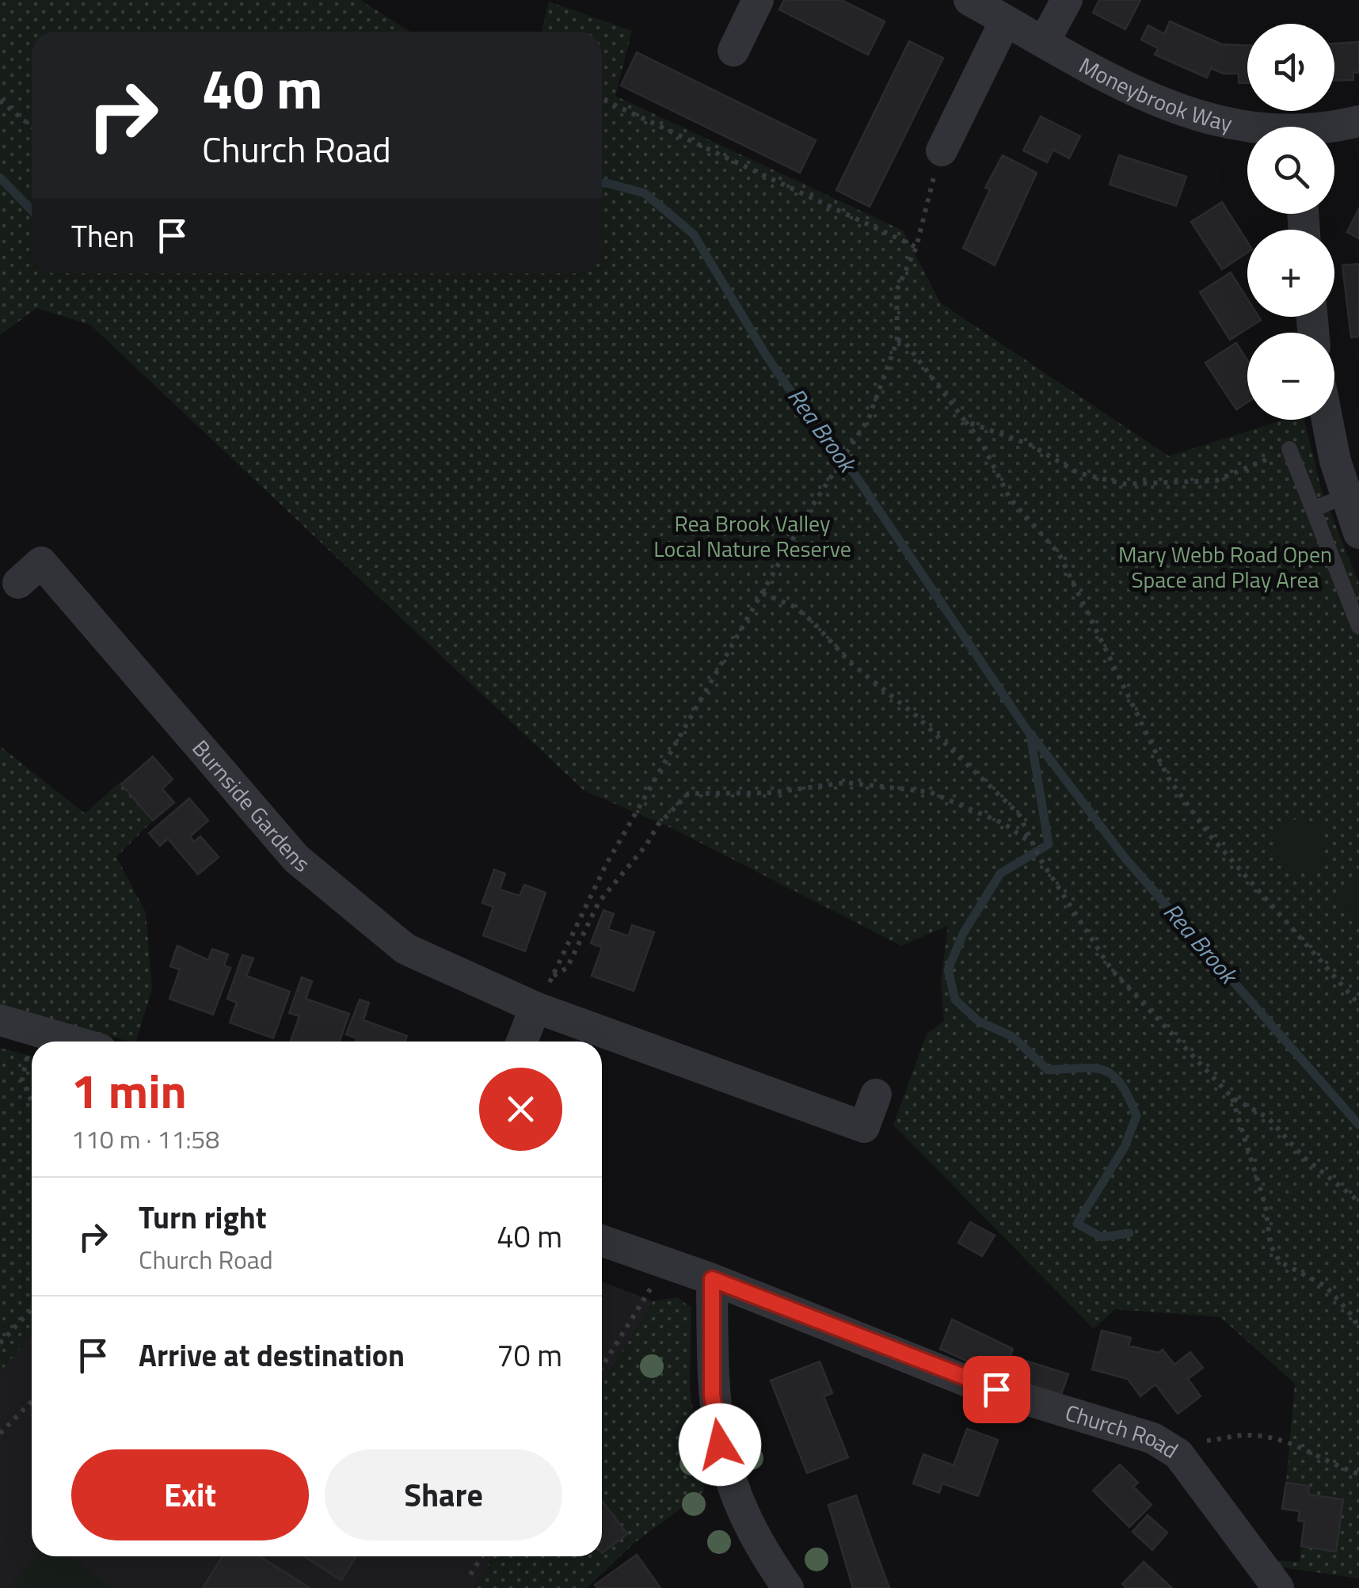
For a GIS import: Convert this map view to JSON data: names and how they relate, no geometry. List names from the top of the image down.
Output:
{
  "streets": {
    "street": ["Moneybrook Way", "Burnside Gardens", "Church Road"]
  },
  "water": ["Rea Brook"],
  "parks": ["Rea Brook Valley Local Nature Reserve", "Mary Webb Road Open Space and Play Area"],
  "page": {
    "map_buttons": ["+", "−"],
    "turn": ["40 m", "Church Road"],
    "then": "Then",
    "heading": ["1 min", "110 m · 11:58"],
    "list": [
      {
        "name": "Turn right",
        "note": "Church Road",
        "value": "40 m"
      },
      {
        "name": "Arrive at destination",
        "value": "70 m"
      }
    ],
    "buttons": ["Exit", "Share"]
  }
}
